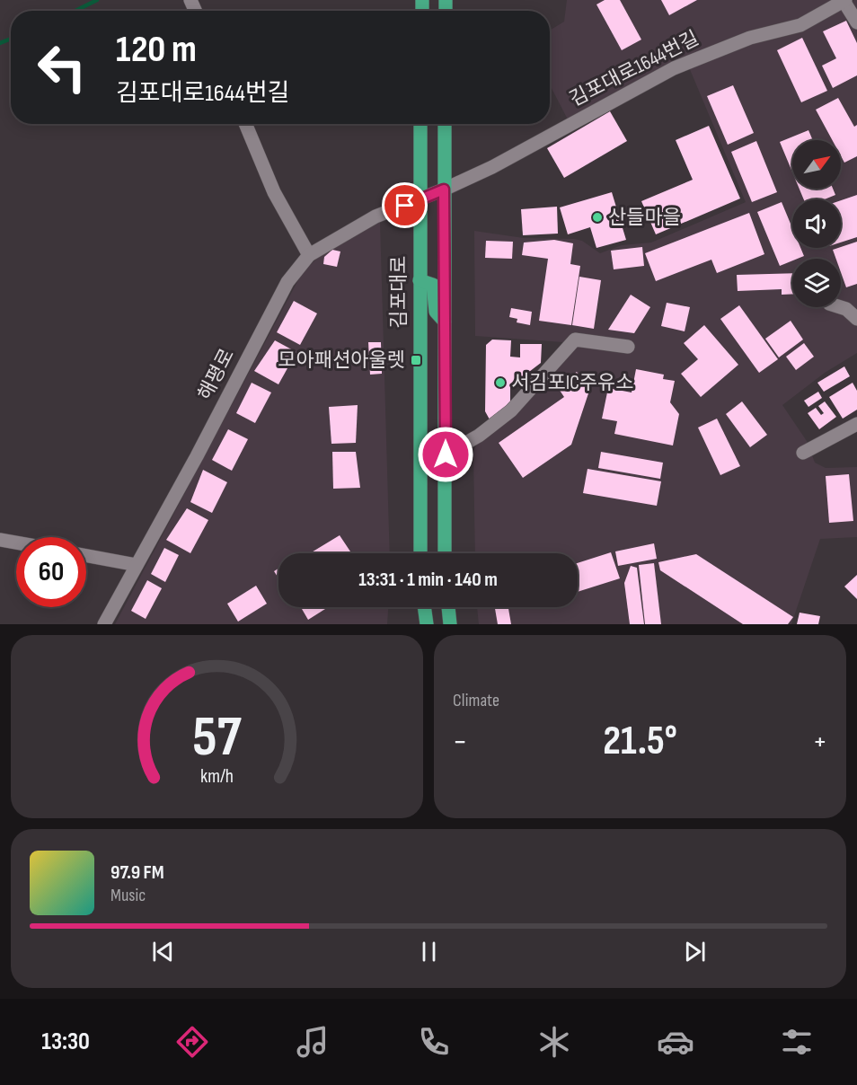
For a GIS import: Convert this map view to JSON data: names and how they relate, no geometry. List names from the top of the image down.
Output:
{
  "streets": {
    "main road": ["김포대로"],
    "lane": ["김포대로1644번길", "해평로"]
  },
  "crossings": [
    ["김포대로1644번길", "김포대로"],
    ["김포대로1644번길", "해평로"],
    ["김포대로", "해평로"]
  ],
  "places": {
    "other": ["산들마을", "서김포IC주유소"],
    "transit": ["모아패션아울렛"]
  },
  "north": "top right",
  "page": {
    "turn": ["120 m", "김포대로1644번길"],
    "limit": "60",
    "trip": "13:31 · 1 min · 140 m",
    "tile": "Climate",
    "heat": ["−", "21.5°", "+"],
    "song": ["97.9 FM", "Music"],
    "tabs": "13:30",
    "gauge": ["57", "km/h"]
  }
}
